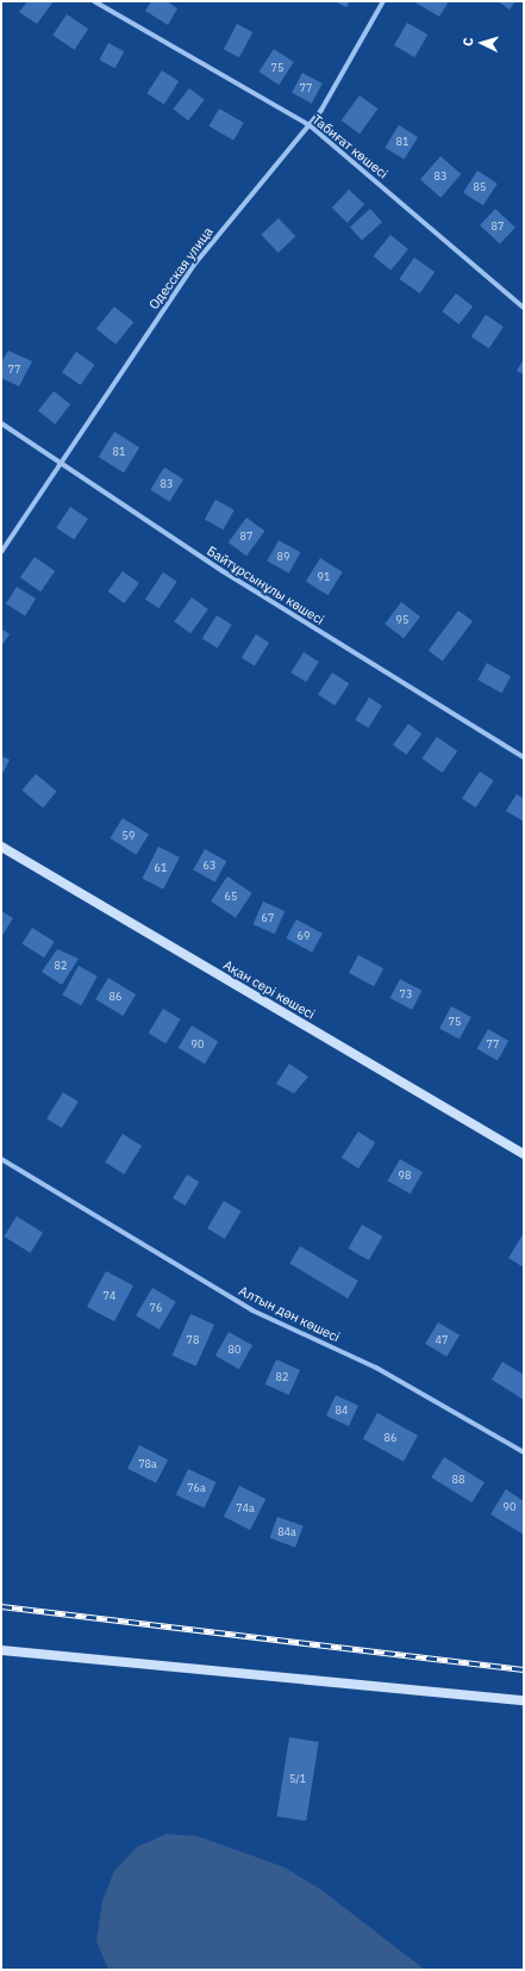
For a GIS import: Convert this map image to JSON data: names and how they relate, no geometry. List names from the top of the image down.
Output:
{
  "streets": {
    "street": [
      "Табиғат көшесі",
      "Одесская улица",
      "Байтұрсынұлы көшесі",
      "Ақан сері көшесі",
      "Алтын дән көшесі"
    ]
  },
  "crossings": [
    ["Табиғат көшесі", "Одесская улица"],
    ["Одесская улица", "Байтұрсынұлы көшесі"]
  ],
  "house_numbers": [
    "75",
    "77",
    "81",
    "83",
    "85",
    "87",
    "77",
    "81",
    "83",
    "87",
    "89",
    "91",
    "95",
    "59",
    "63",
    "61",
    "65",
    "67",
    "69",
    "82",
    "73",
    "86",
    "75",
    "90",
    "77",
    "98",
    "74",
    "76",
    "78",
    "47",
    "80",
    "82",
    "84",
    "86",
    "78а",
    "88",
    "76а",
    "90",
    "74а",
    "84а",
    "5/1"
  ],
  "north": "left"
}
